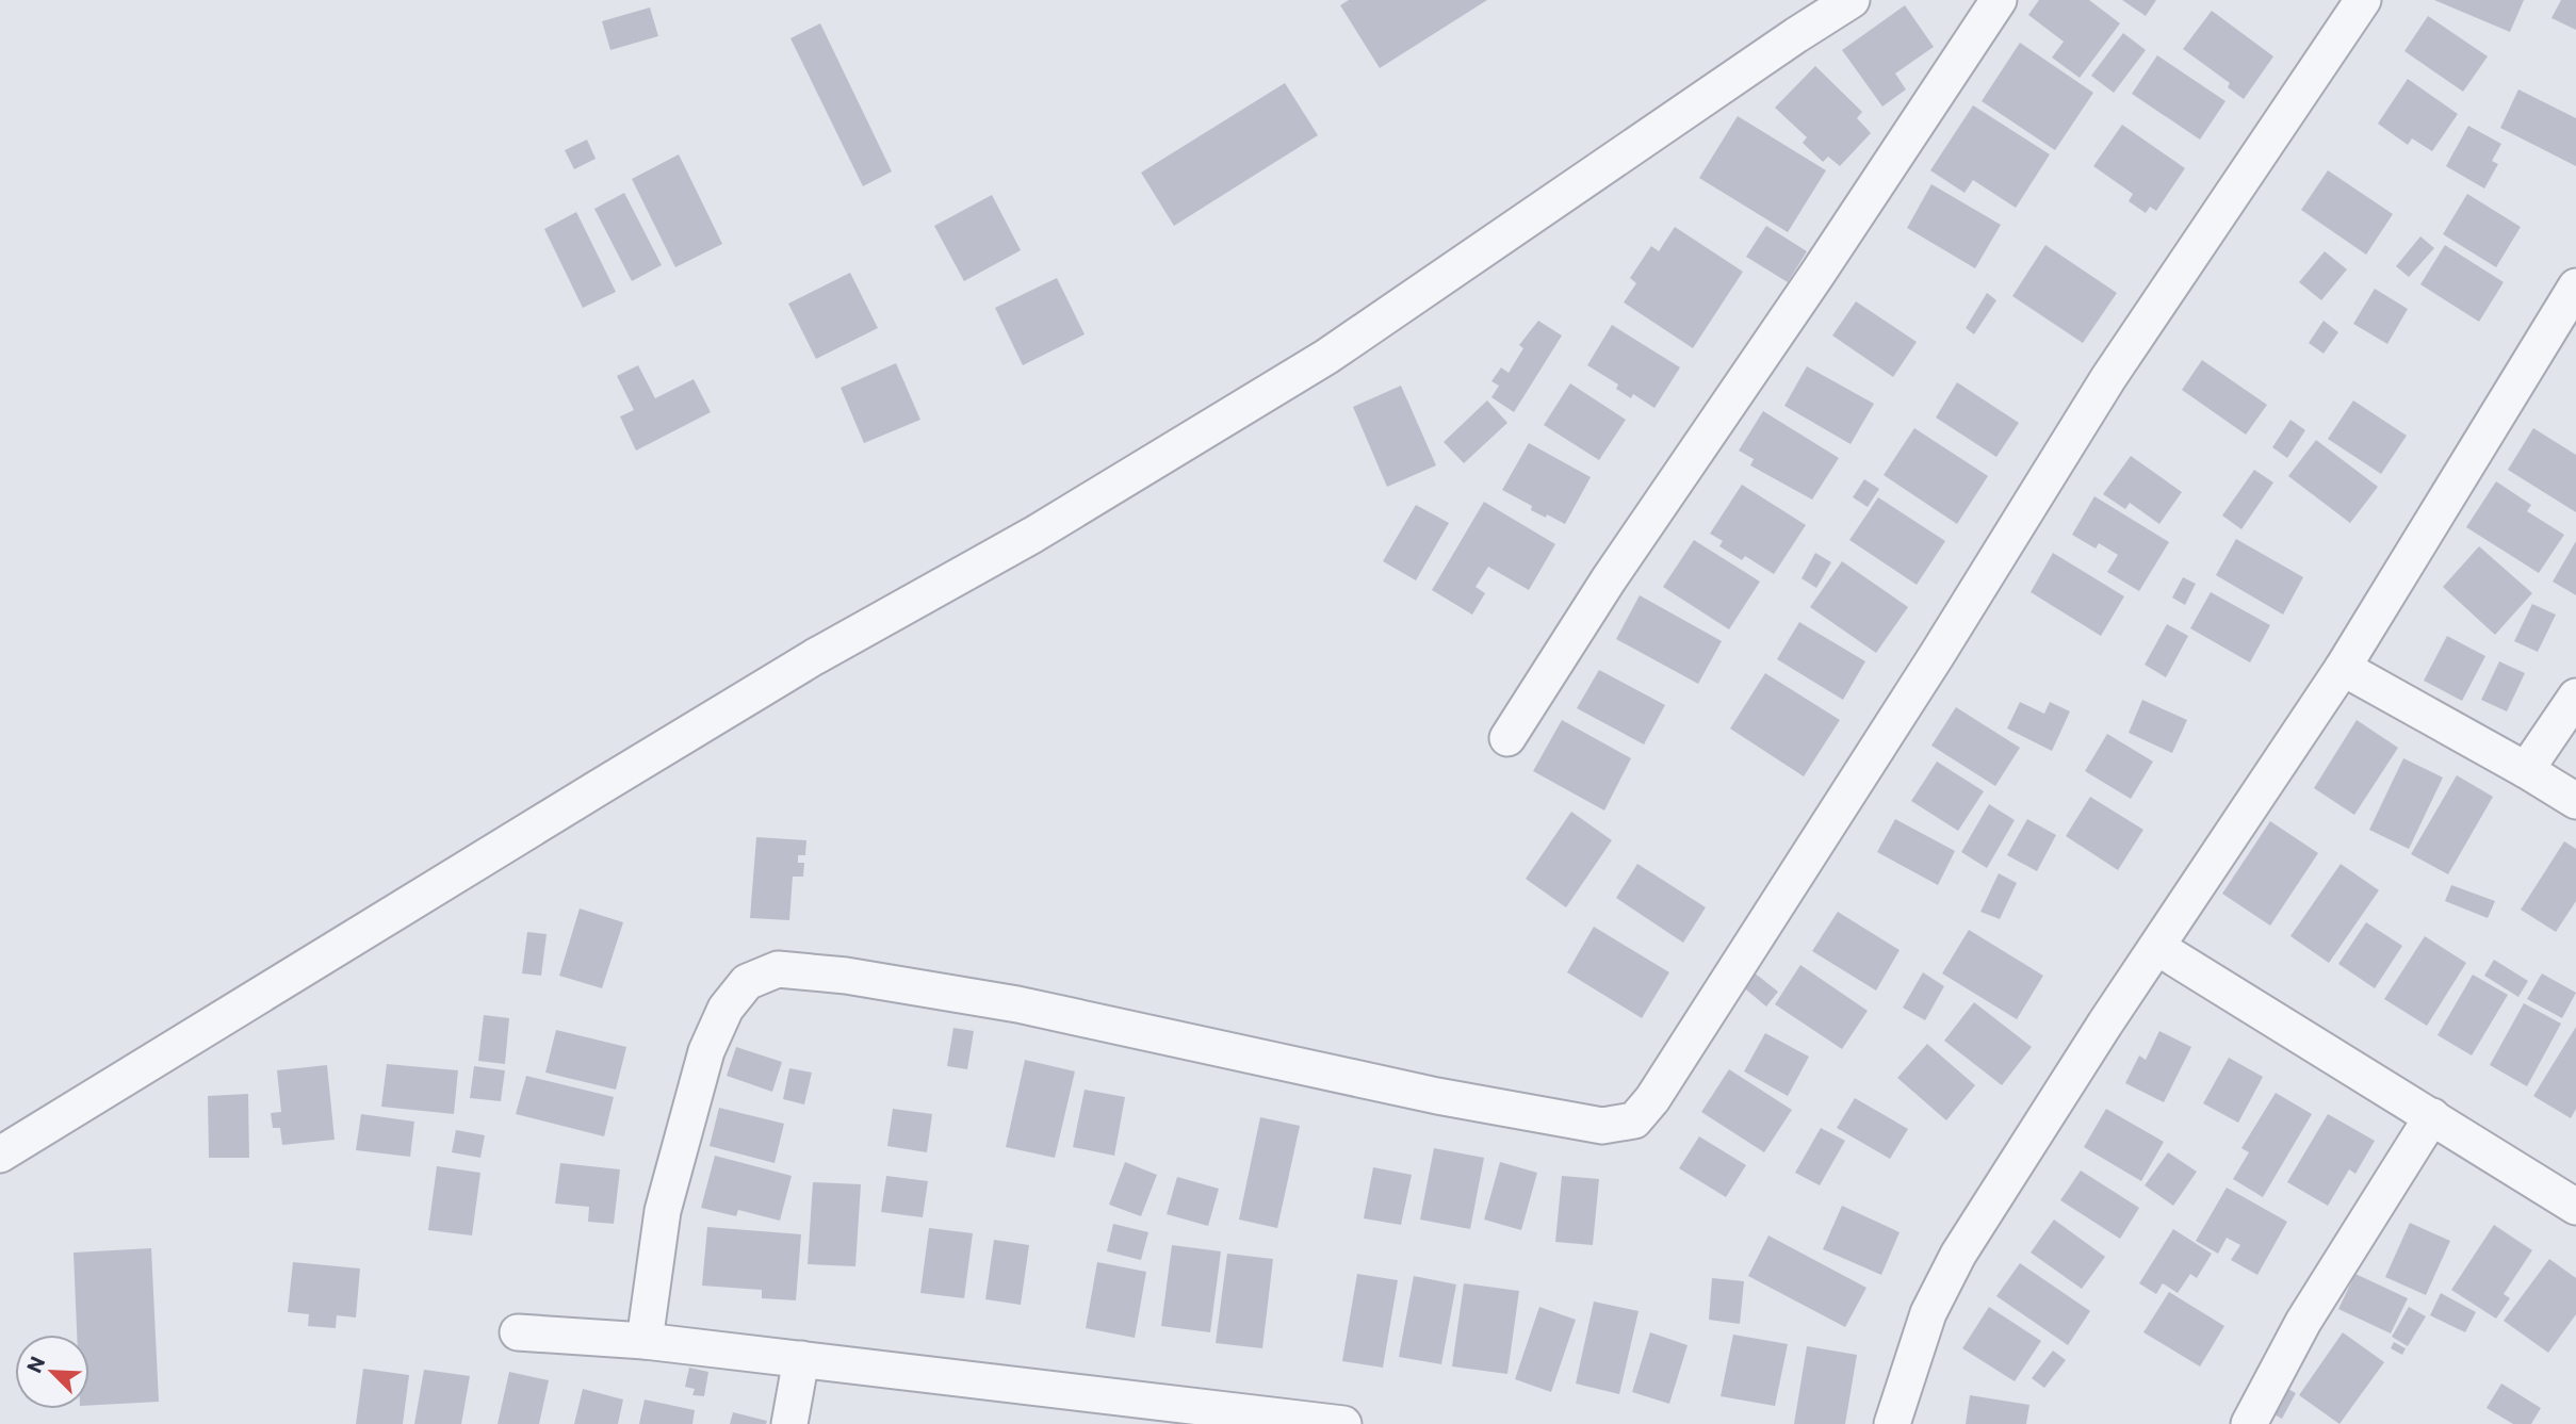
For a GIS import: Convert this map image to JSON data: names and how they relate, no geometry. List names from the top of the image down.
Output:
{
  "north": "top left"
}
